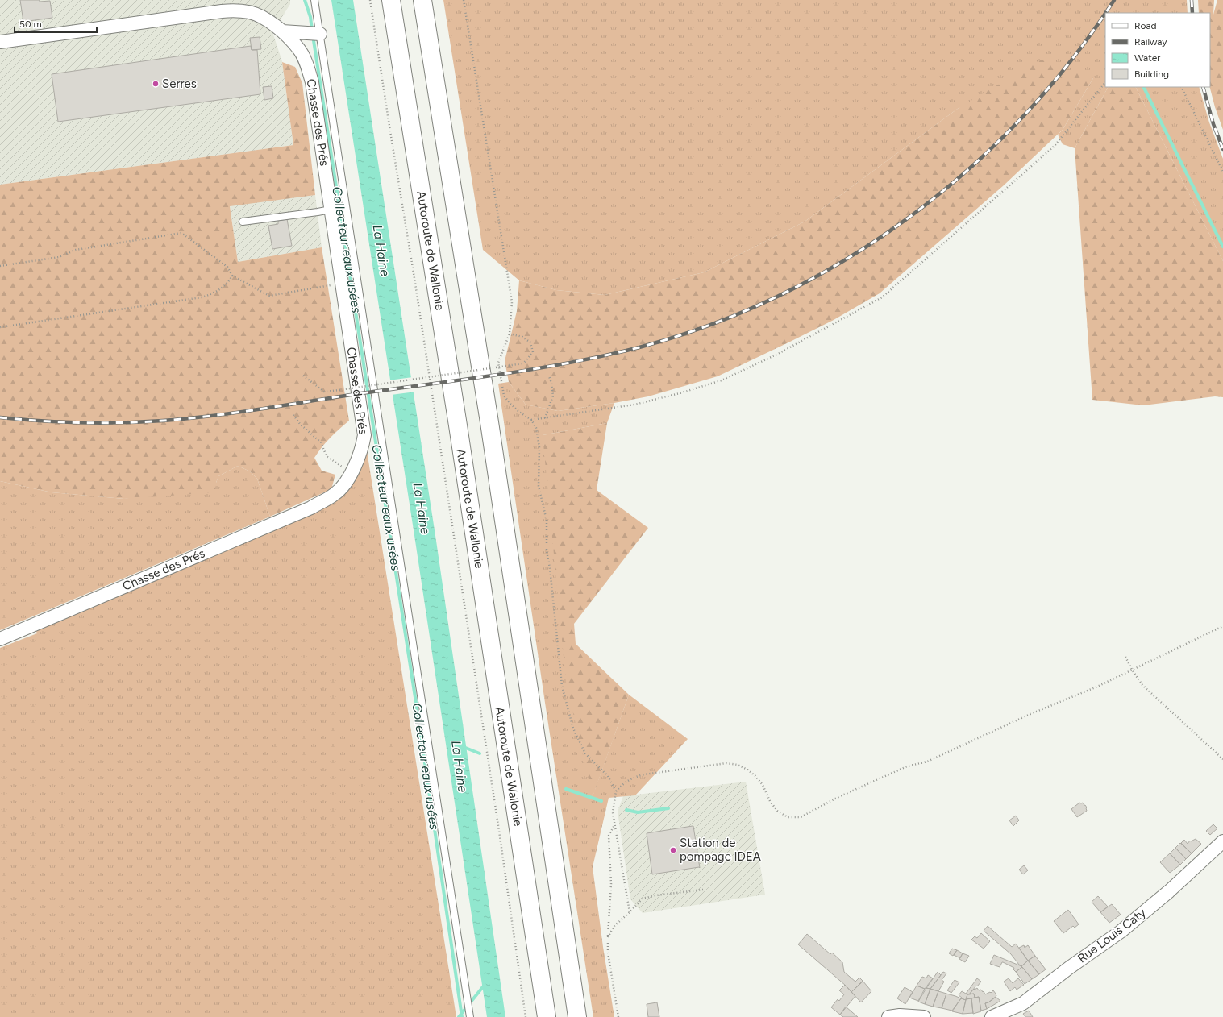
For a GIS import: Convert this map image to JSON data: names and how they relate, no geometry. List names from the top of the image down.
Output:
{
  "streets": {
    "highway": ["Autoroute de Wallonie"],
    "street": ["Chasse des Prés", "Rue Louis Caty"]
  },
  "water": ["Collecteur eaux usées", "La Haine"],
  "places": ["Serres", "Station de pompage IDEA"],
  "legend": [
    "Road",
    "Railway",
    "Water",
    "Building"
  ],
  "scale_bar": "50 m"
}
